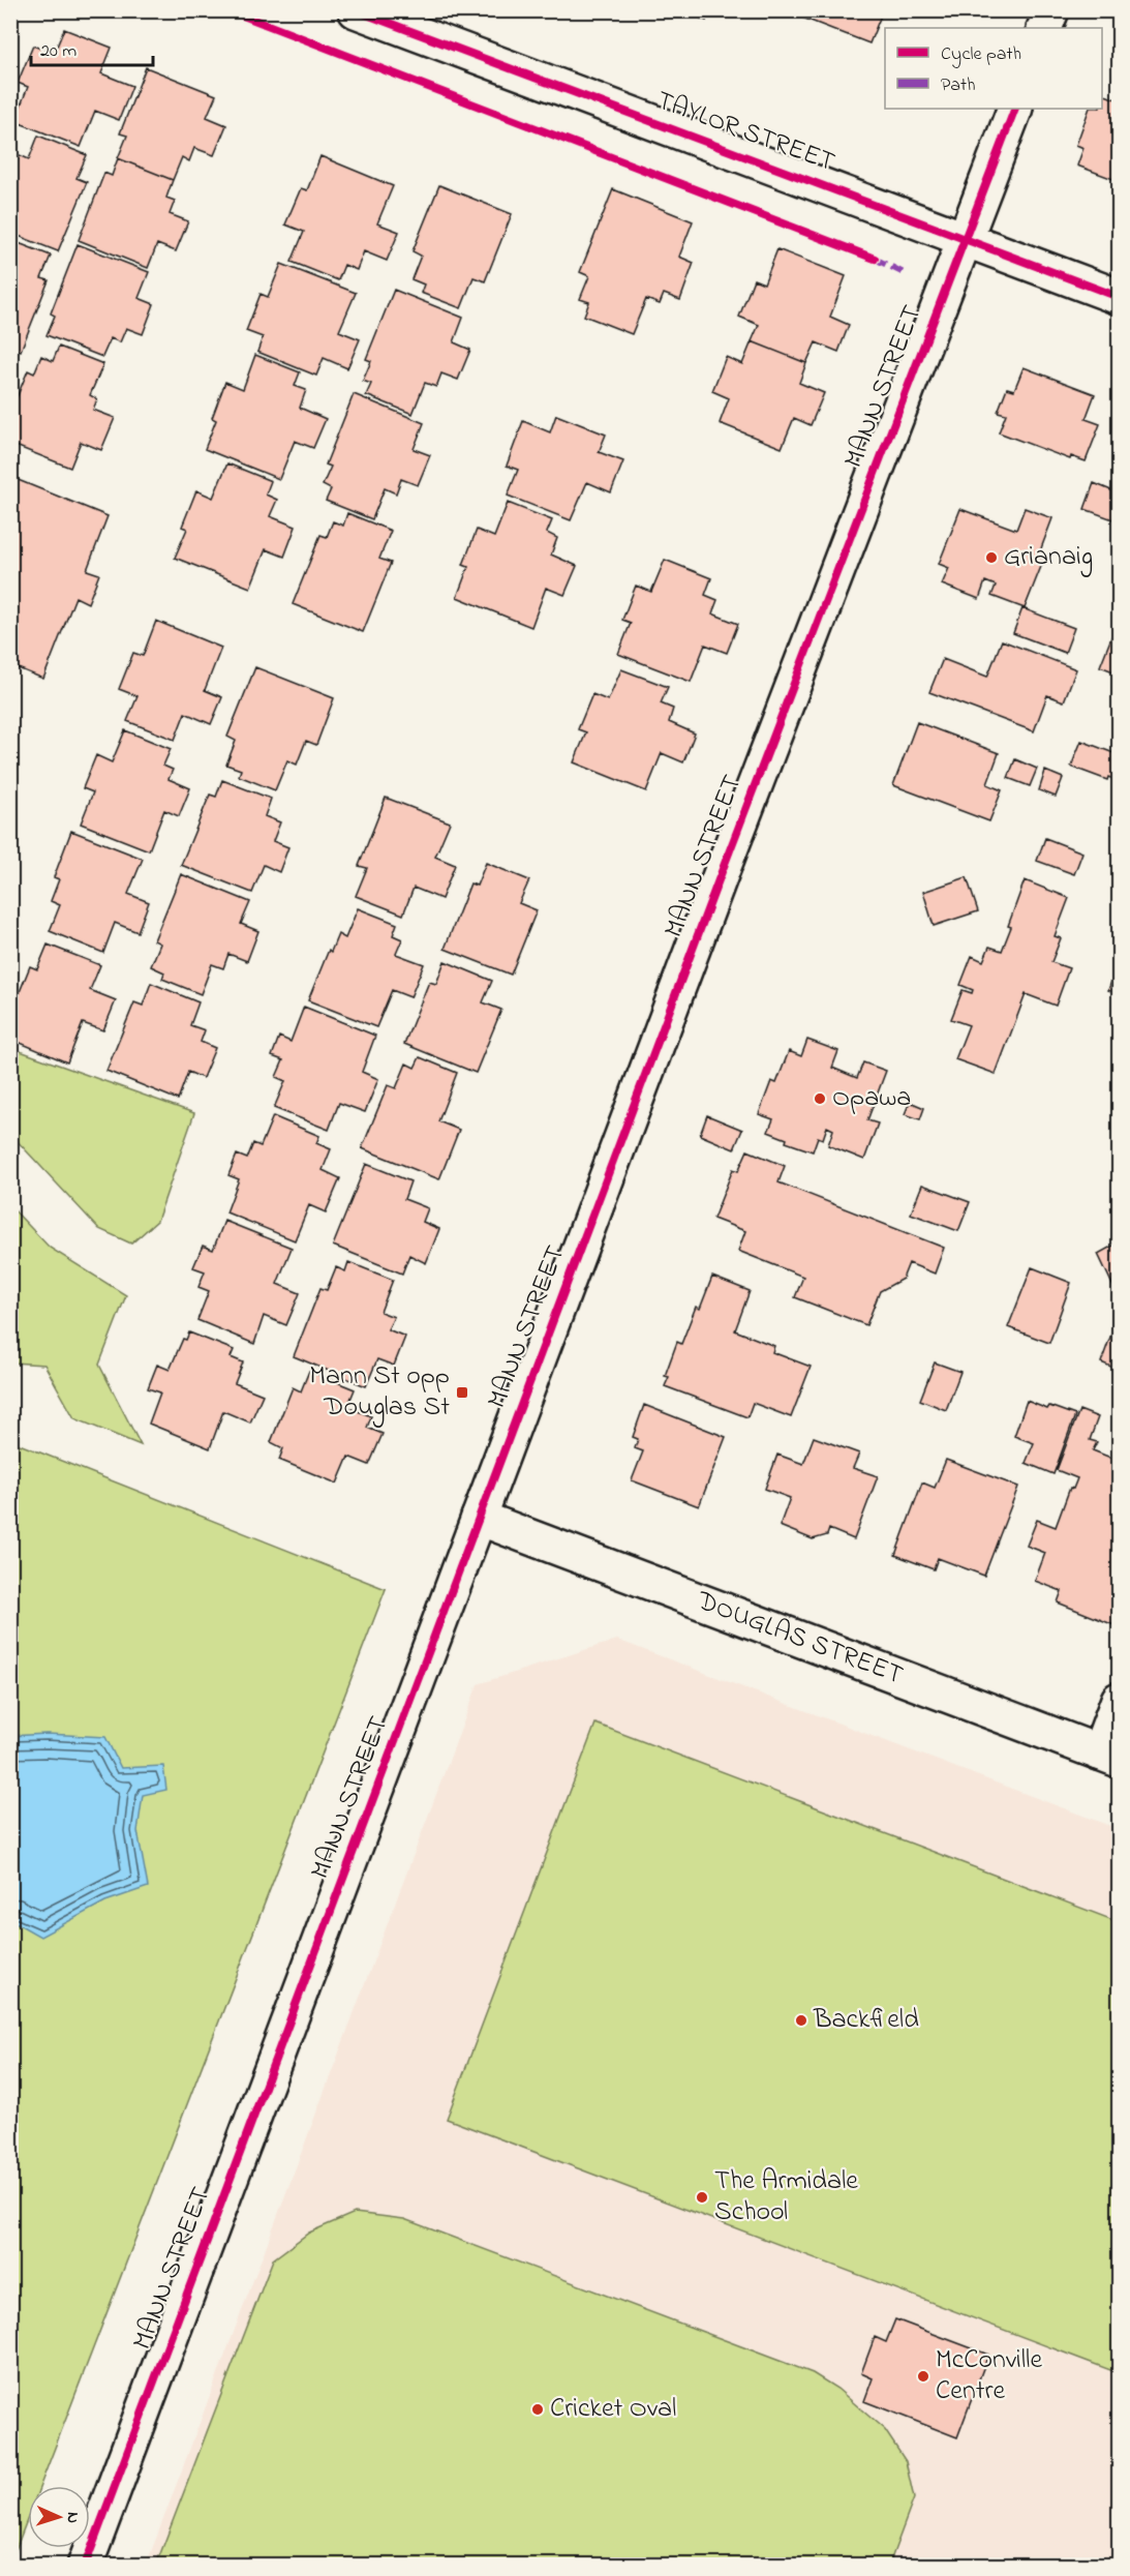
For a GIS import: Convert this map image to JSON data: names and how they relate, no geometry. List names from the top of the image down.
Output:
{
  "streets": {
    "street": ["TAYLOR STREET", "MANN STREET", "DOUGLAS STREET"]
  },
  "crossings": [
    ["TAYLOR STREET", "MANN STREET"],
    ["MANN STREET", "DOUGLAS STREET"]
  ],
  "places": {
    "other": [
      "Grianaig",
      "Opawa",
      "Backfield",
      "The Armidale School",
      "McConville Centre",
      "Cricket Oval"
    ],
    "transit": ["Mann St opp Douglas St"]
  },
  "legend": ["Cycle path", "Path"],
  "scale_bar": "20 m",
  "north": "right"
}
